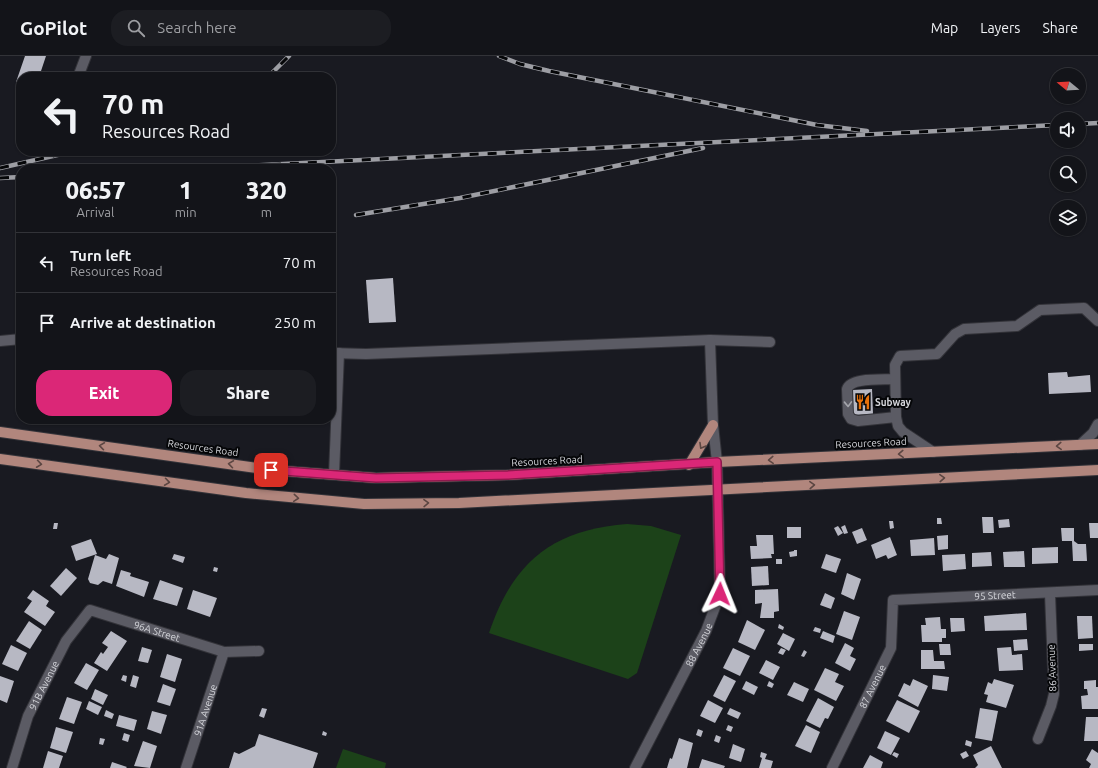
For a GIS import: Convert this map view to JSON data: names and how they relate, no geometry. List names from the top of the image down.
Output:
{
  "streets": {
    "main road": ["Resources Road"],
    "street": [
      "95 Street",
      "96A Street",
      "88 Avenue",
      "86 Avenue",
      "91B Avenue",
      "87 Avenue",
      "91A Avenue"
    ]
  },
  "crossings": [
    ["Resources Road", "88 Avenue"],
    ["95 Street", "86 Avenue"],
    ["95 Street", "87 Avenue"],
    ["96A Street", "91B Avenue"],
    ["96A Street", "91A Avenue"]
  ],
  "places": {
    "restaurant": ["Subway"]
  },
  "north": "left",
  "page": {
    "header": "GoPilot",
    "search": "Search here",
    "nav": ["Map", "Layers", "Share"],
    "turn": ["70 m", "Resources Road"],
    "eta": [
      "06:57",
      "Arrival",
      "1",
      "min",
      "320",
      "m"
    ],
    "list": [
      {
        "name": "Turn left",
        "note": "Resources Road",
        "value": "70 m"
      },
      {
        "name": "Arrive at destination",
        "value": "250 m"
      }
    ],
    "buttons": ["Exit", "Share"]
  }
}
